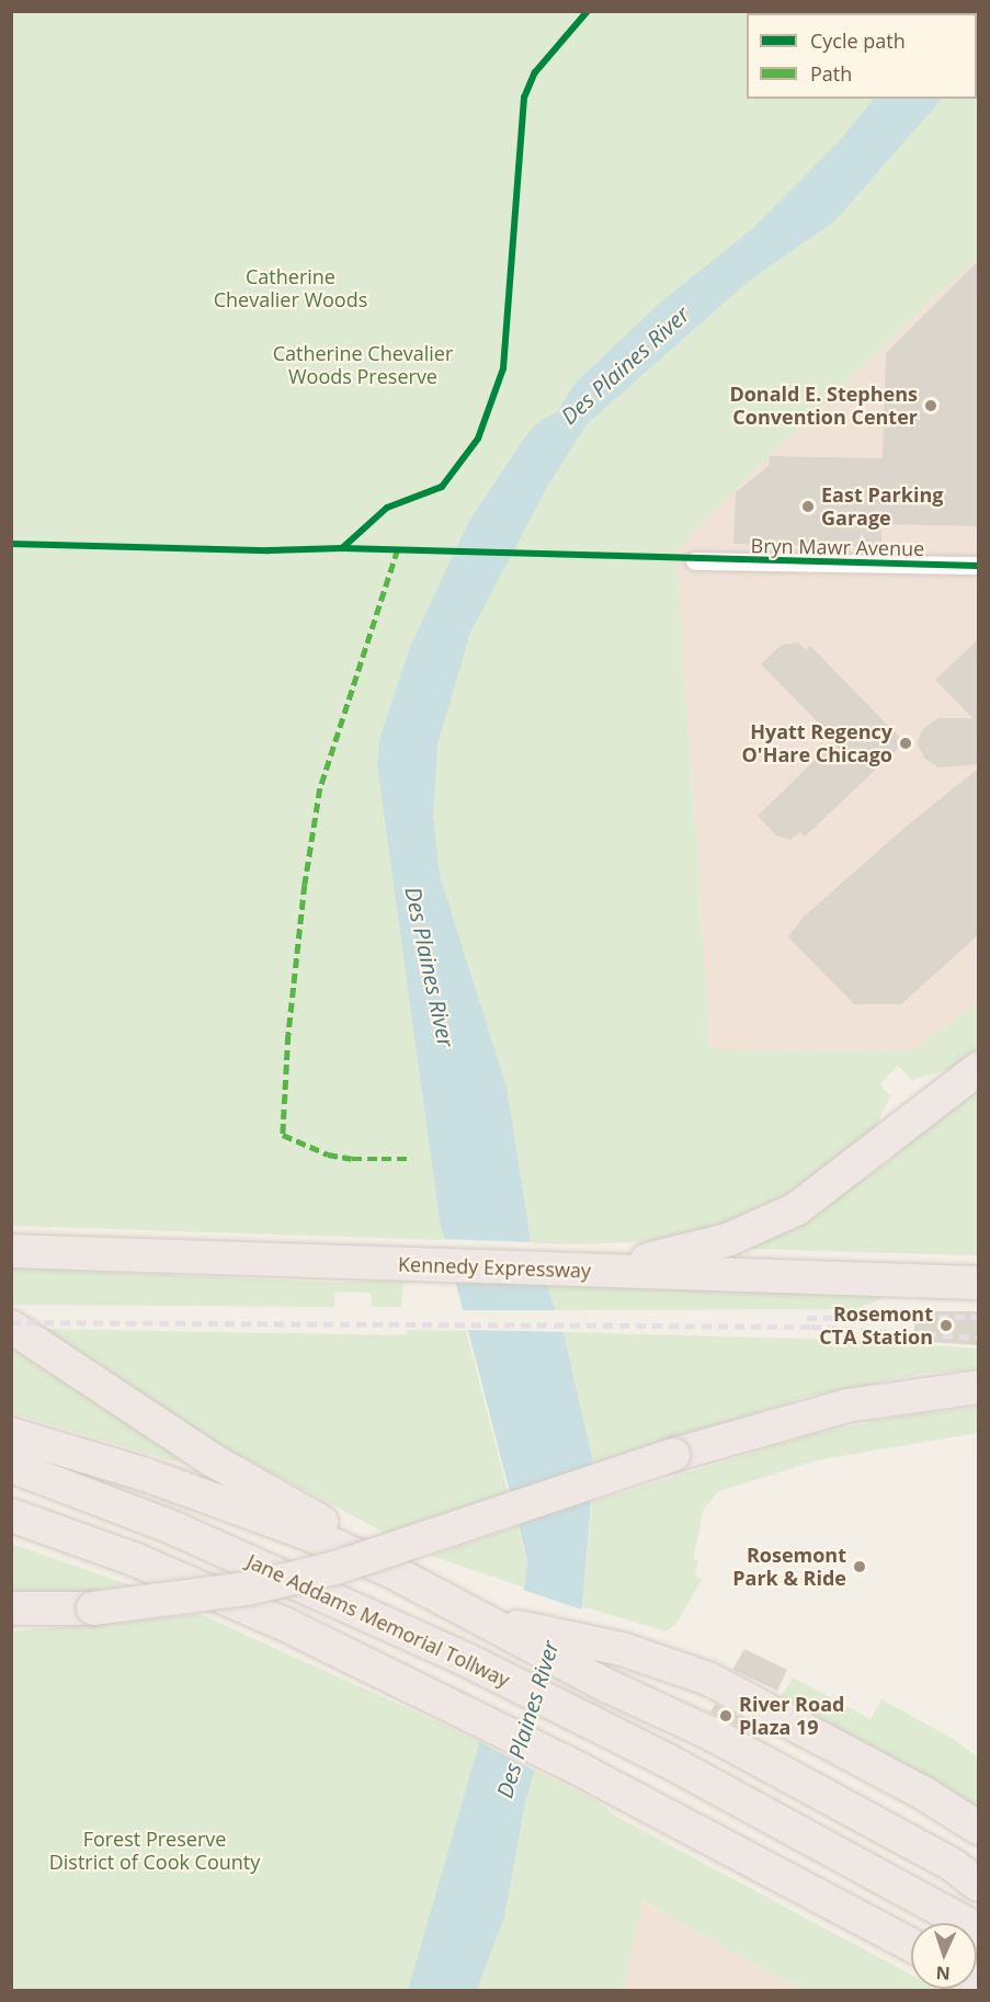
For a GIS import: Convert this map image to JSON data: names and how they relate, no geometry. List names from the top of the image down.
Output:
{
  "streets": {
    "highway": ["Kennedy Expressway", "Jane Addams Memorial Tollway"],
    "street": ["Bryn Mawr Avenue"]
  },
  "water": ["Des Plaines River"],
  "parks": ["Catherine Chevalier Woods", "Catherine Chevalier Woods Preserve", "Forest Preserve District of Cook County"],
  "places": [
    "Donald E. Stephens Convention Center",
    "East Parking Garage",
    "Hyatt Regency O'Hare Chicago",
    "Rosemont CTA Station",
    "Rosemont Park & Ride",
    "River Road Plaza 19"
  ],
  "legend": ["Cycle path", "Path"],
  "north": "bottom"
}
